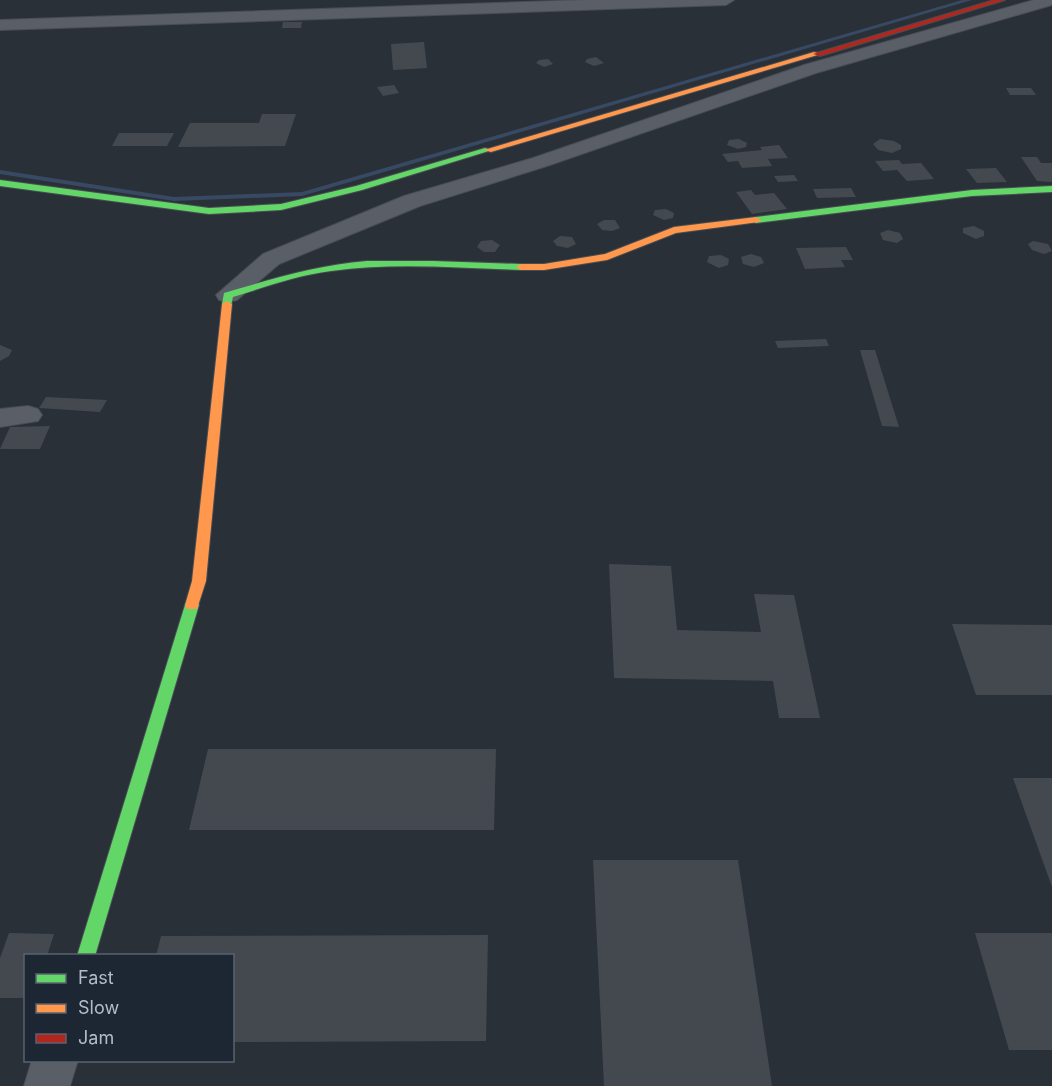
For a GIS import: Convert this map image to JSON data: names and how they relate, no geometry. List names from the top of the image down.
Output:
{
  "legend": ["Fast", "Slow", "Jam"]
}
